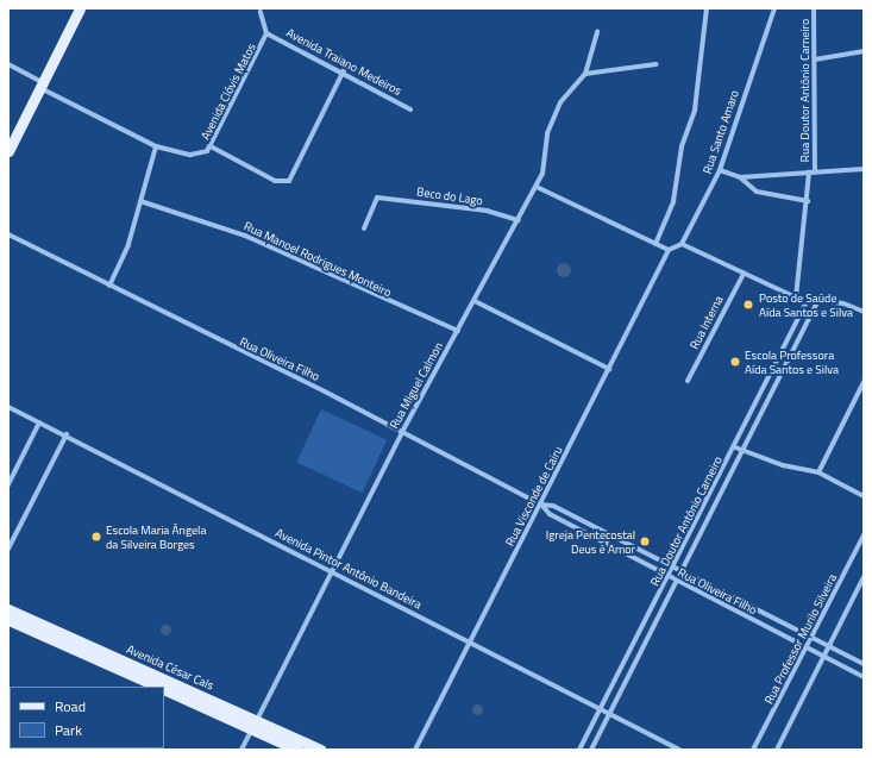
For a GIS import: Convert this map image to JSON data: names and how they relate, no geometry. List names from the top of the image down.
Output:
{
  "streets": {
    "main road": ["Avenida César Cals"],
    "street": [
      "Avenida Traiano Medeiros",
      "Rua Doutor Antônio Carneiro",
      "Avenida Clóvis Matos",
      "Rua Santo Amaro",
      "Beco do Lago",
      "Rua Manoel Rodrigues Monteiro",
      "Rua Interna",
      "Rua Oliveira Filho",
      "Rua Miguel Calmon",
      "Rua Visconde de Cairu",
      "Avenida Pintor Antônio Bandeira",
      "Rua Professor Murilo Silveira"
    ]
  },
  "crossings": [
    ["Avenida Traiano Medeiros", "Avenida Clóvis Matos"],
    ["Rua Doutor Antônio Carneiro", "Rua Oliveira Filho"],
    ["Rua Doutor Antônio Carneiro", "Avenida Pintor Antônio Bandeira"],
    ["Beco do Lago", "Rua Miguel Calmon"],
    ["Rua Manoel Rodrigues Monteiro", "Rua Miguel Calmon"],
    ["Rua Oliveira Filho", "Rua Miguel Calmon"],
    ["Rua Oliveira Filho", "Rua Visconde de Cairu"],
    ["Rua Oliveira Filho", "Rua Professor Murilo Silveira"],
    ["Rua Miguel Calmon", "Avenida Pintor Antônio Bandeira"],
    ["Rua Miguel Calmon", "Avenida César Cals"],
    ["Rua Visconde de Cairu", "Avenida Pintor Antônio Bandeira"]
  ],
  "places": [
    "Posto de Saúde Aída Santos e Silva",
    "Escola Professora Aída Santos e Silva",
    "Escola Maria Ângela da Silveira Borges",
    "Igreja Pentecostal Deus é Amor"
  ],
  "legend": ["Road", "Park"]
}
